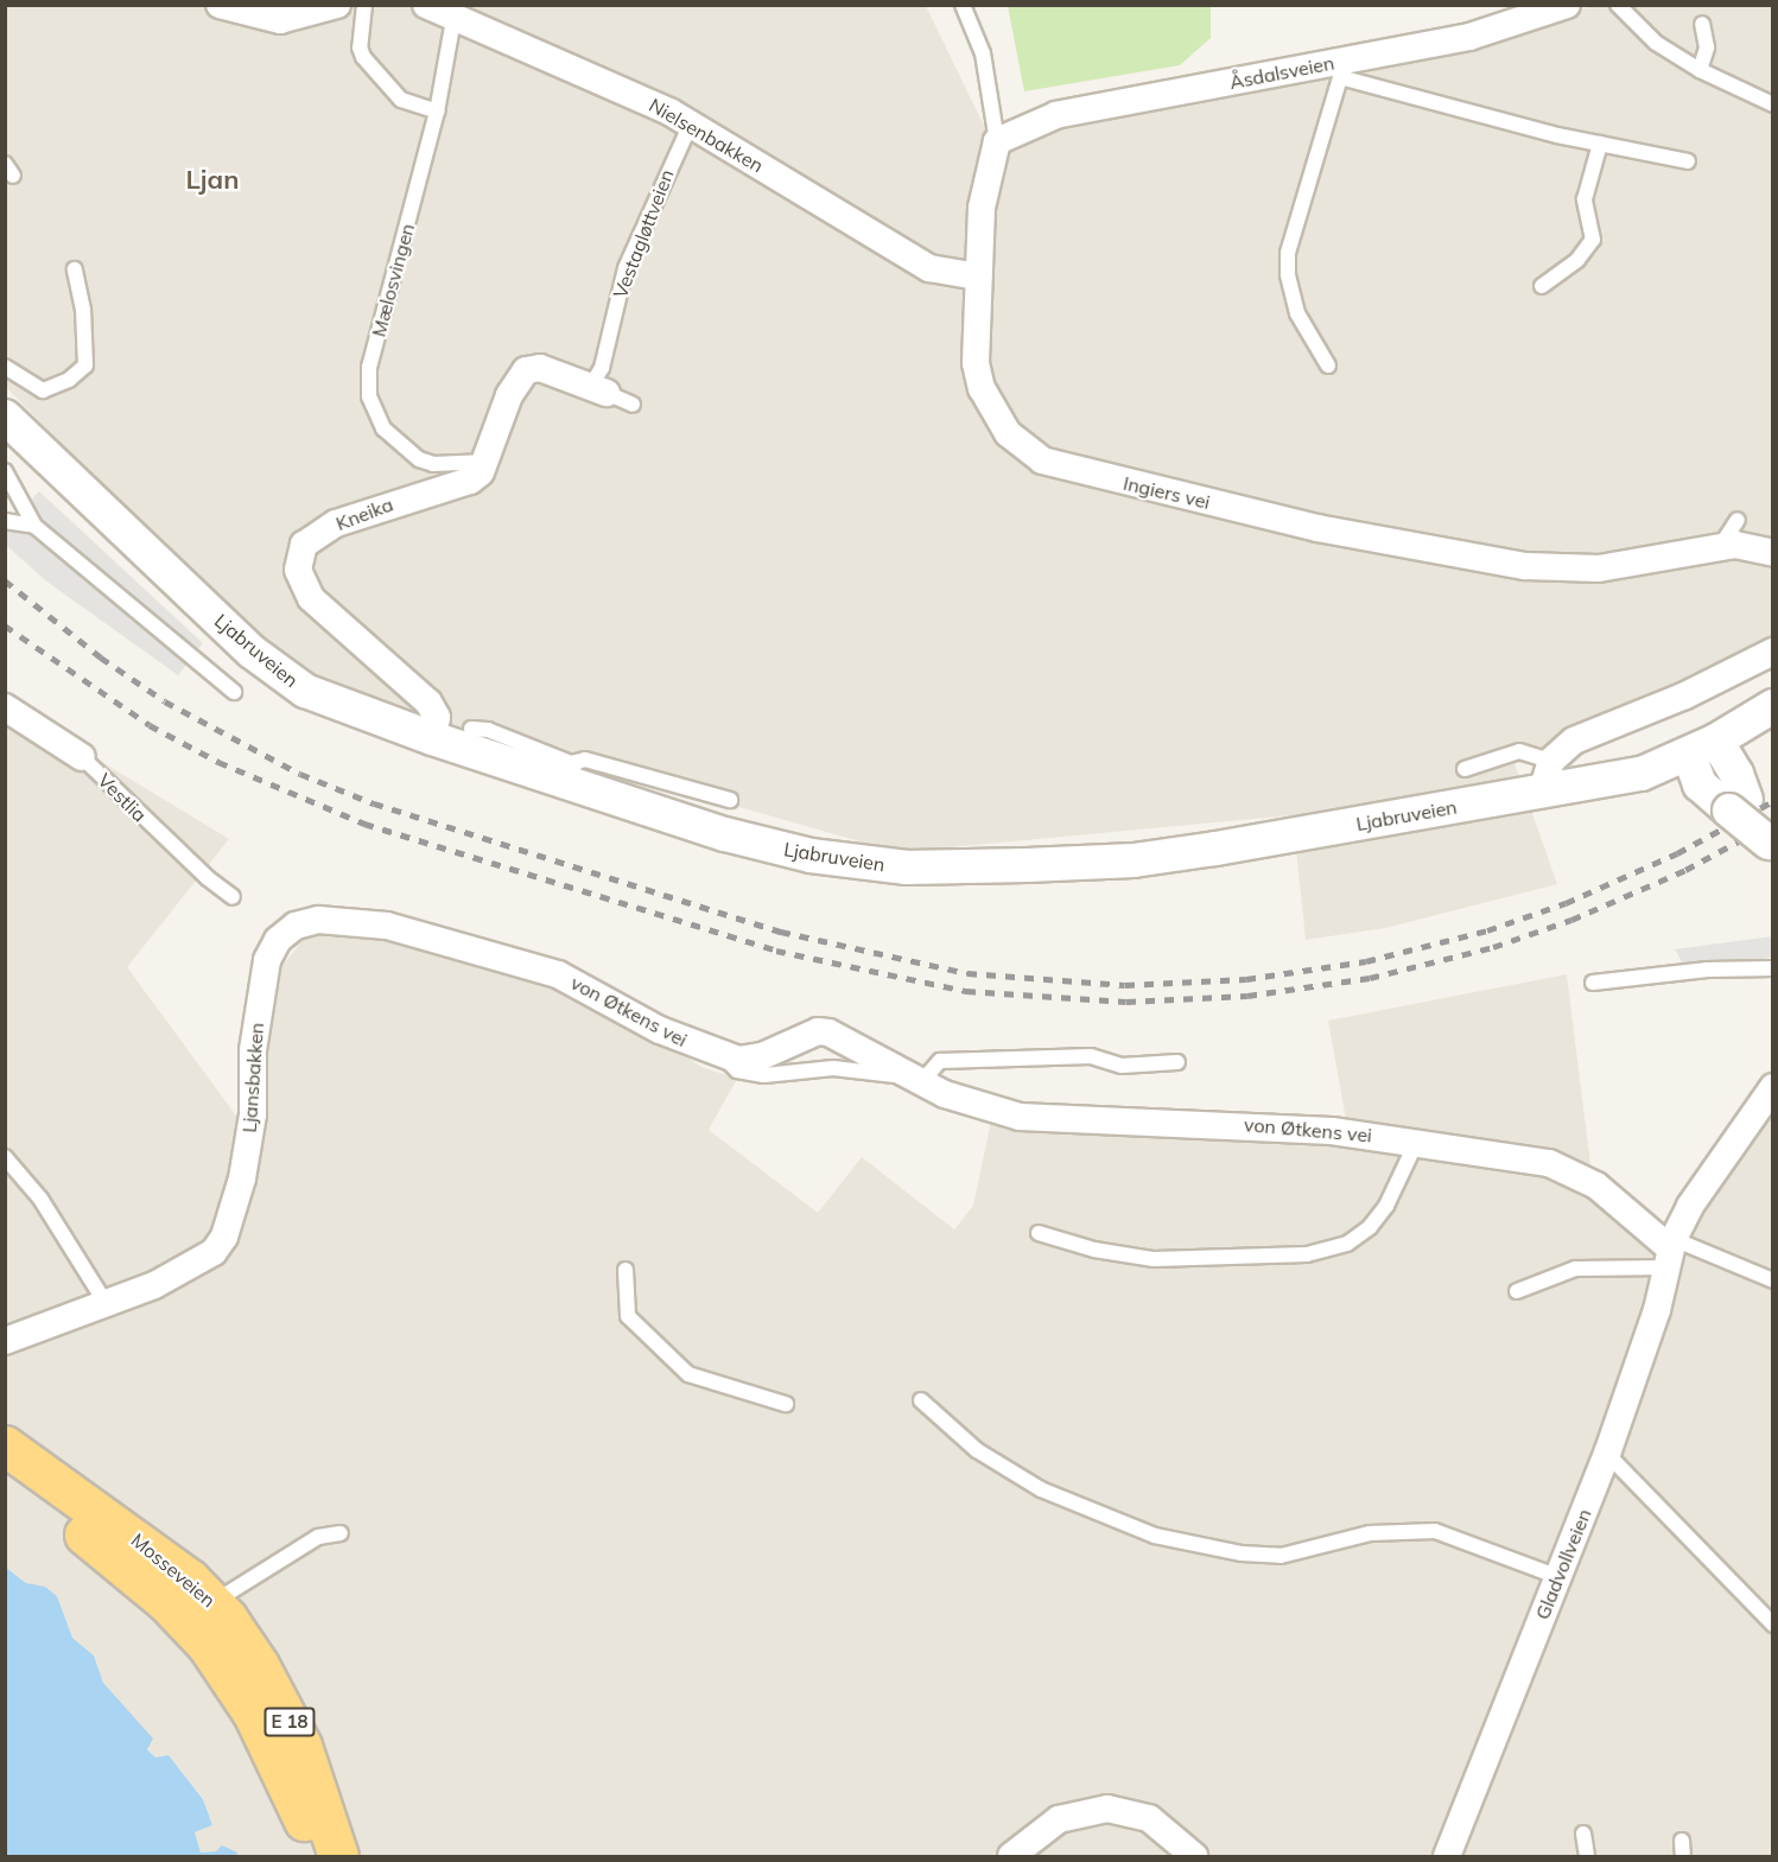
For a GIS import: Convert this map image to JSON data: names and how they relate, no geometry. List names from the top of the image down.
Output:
{
  "streets": {
    "highway": ["Mosseveien", "E 18"],
    "street": [
      "Åsdalsveien",
      "Nielsenbakken",
      "Ingiers vei",
      "Kneika",
      "Ljabruveien",
      "Vestlia",
      "von Øtkens vei",
      "Ljansbakken",
      "Gladvollveien"
    ],
    "lane": ["Vestagløttveien", "Mælosvingen"]
  },
  "crossings": [
    ["Åsdalsveien", "Ingiers vei"],
    ["Nielsenbakken", "Vestagløttveien"],
    ["Nielsenbakken", "Mælosvingen"],
    ["Nielsenbakken", "Ingiers vei"],
    ["Mælosvingen", "Kneika"],
    ["Kneika", "Ljabruveien"],
    ["von Øtkens vei", "Ljansbakken"],
    ["von Øtkens vei", "Gladvollveien"]
  ],
  "districts": ["Ljan"]
}
